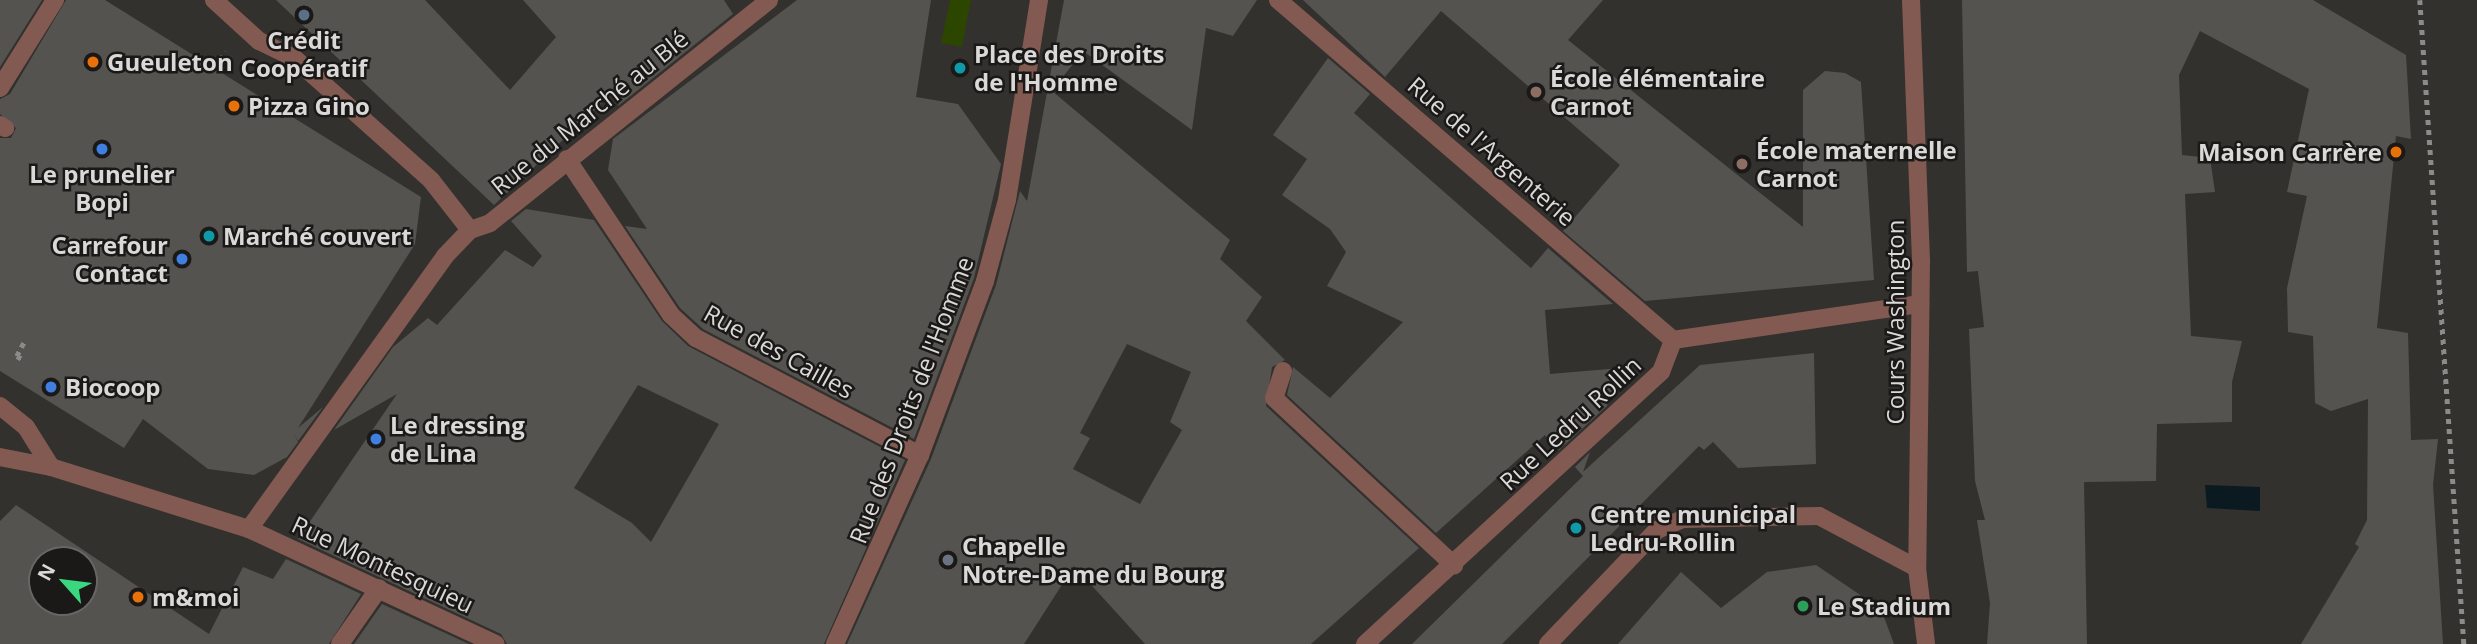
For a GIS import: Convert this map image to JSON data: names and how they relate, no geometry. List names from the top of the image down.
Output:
{
  "streets": {
    "street": [
      "Rue du Marché au Blé",
      "Rue de l'Argenterie",
      "Cours Washington",
      "Rue des Cailles",
      "Rue des Droits de l'Homme",
      "Rue Ledru Rollin",
      "Rue Montesquieu"
    ]
  },
  "crossings": [
    ["Rue du Marché au Blé", "Rue des Cailles"],
    ["Rue du Marché au Blé", "Rue Montesquieu"],
    ["Rue de l'Argenterie", "Rue Ledru Rollin"],
    ["Rue des Cailles", "Rue des Droits de l'Homme"]
  ],
  "places": [
    "Crédit Coopératif",
    "Gueuleton",
    "Place des Droits de l'Homme",
    "École élémentaire Carnot",
    "Pizza Gino",
    "Le prunelier Bopi",
    "Maison Carrère",
    "École maternelle Carnot",
    "Marché couvert",
    "Carrefour Contact",
    "Biocoop",
    "Le dressing de Lina",
    "Centre municipal Ledru-Rollin",
    "Chapelle Notre-Dame du Bourg",
    "m&moi",
    "Le Stadium"
  ],
  "north": "top left"
}
